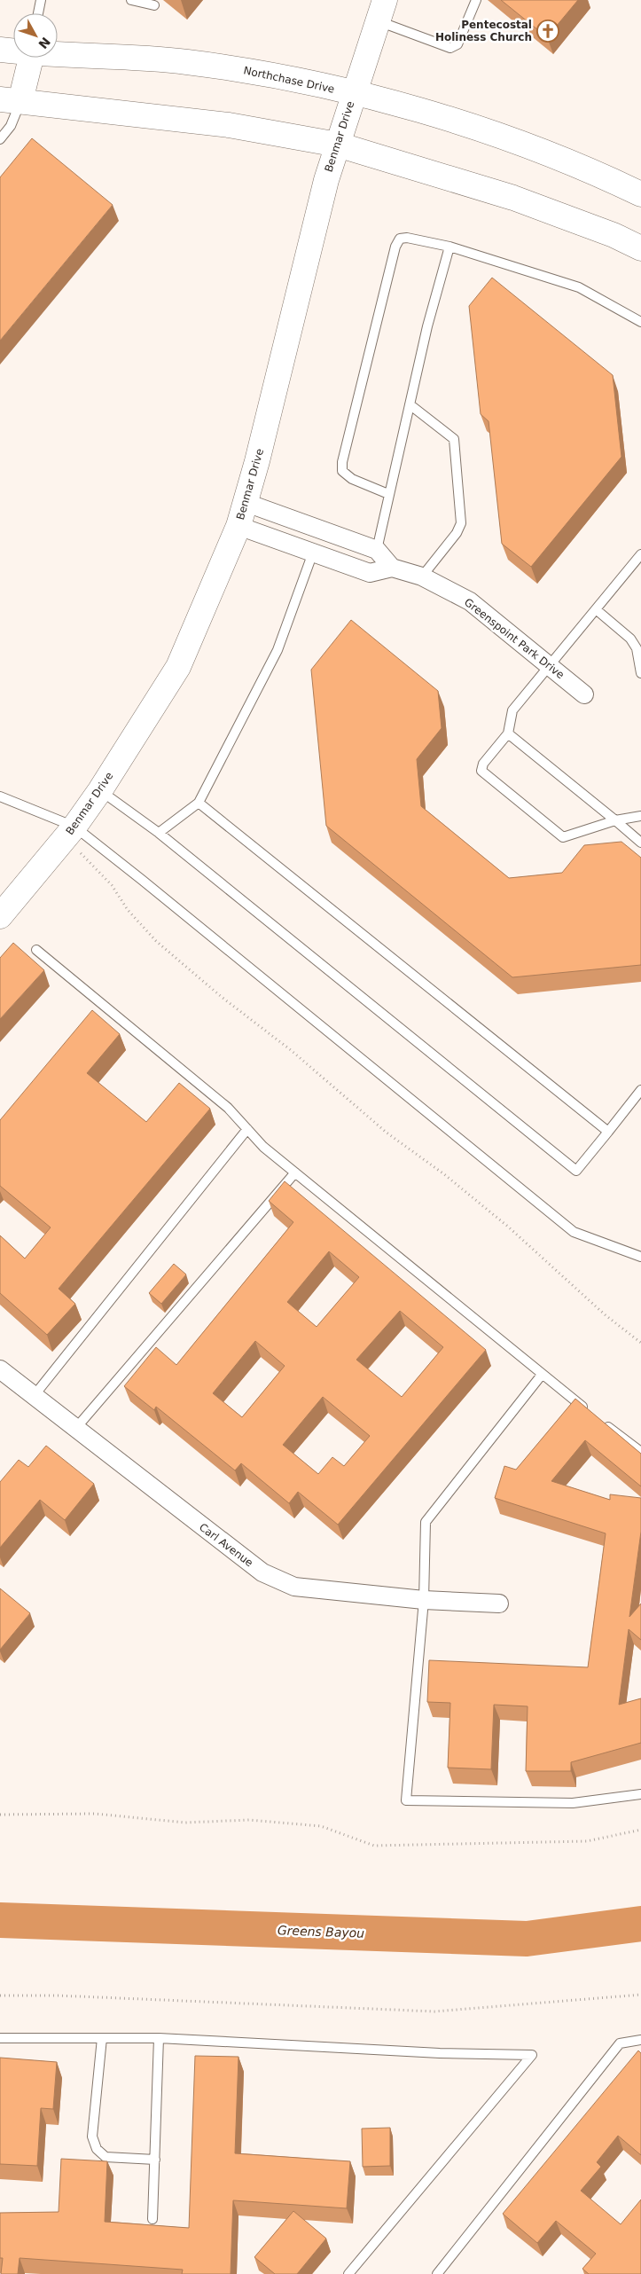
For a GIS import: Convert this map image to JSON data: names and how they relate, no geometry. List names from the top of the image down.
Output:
{
  "streets": {
    "street": [
      "Northchase Drive",
      "Benmar Drive",
      "Greenspoint Park Drive",
      "Carl Avenue"
    ]
  },
  "crossings": [
    ["Northchase Drive", "Benmar Drive"],
    ["Benmar Drive", "Greenspoint Park Drive"]
  ],
  "water": ["Greens Bayou"],
  "places": {
    "church": ["Pentecostal Holiness Church"]
  },
  "north": "bottom right"
}
